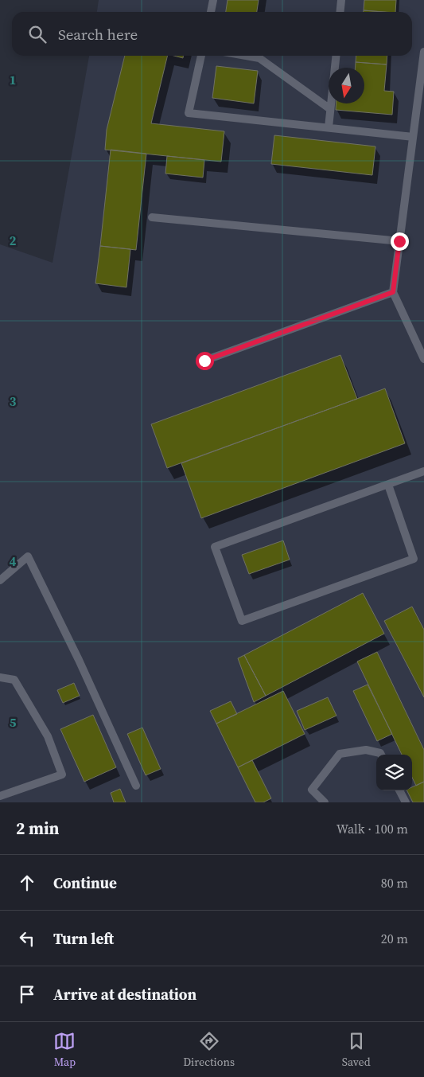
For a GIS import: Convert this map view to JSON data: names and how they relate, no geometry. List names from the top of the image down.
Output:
{
  "north": "bottom",
  "page": {
    "search": "Search here",
    "heading": ["2 min", "Walk · 100 m"],
    "list": [
      ["Continue", "80 m"],
      ["Turn left", "20 m"],
      "Arrive at destination"
    ],
    "nav": ["Map", "Directions", "Saved"]
  },
  "grid": {
    "rows": [
      "1",
      "2",
      "3",
      "4",
      "5"
    ]
  }
}
